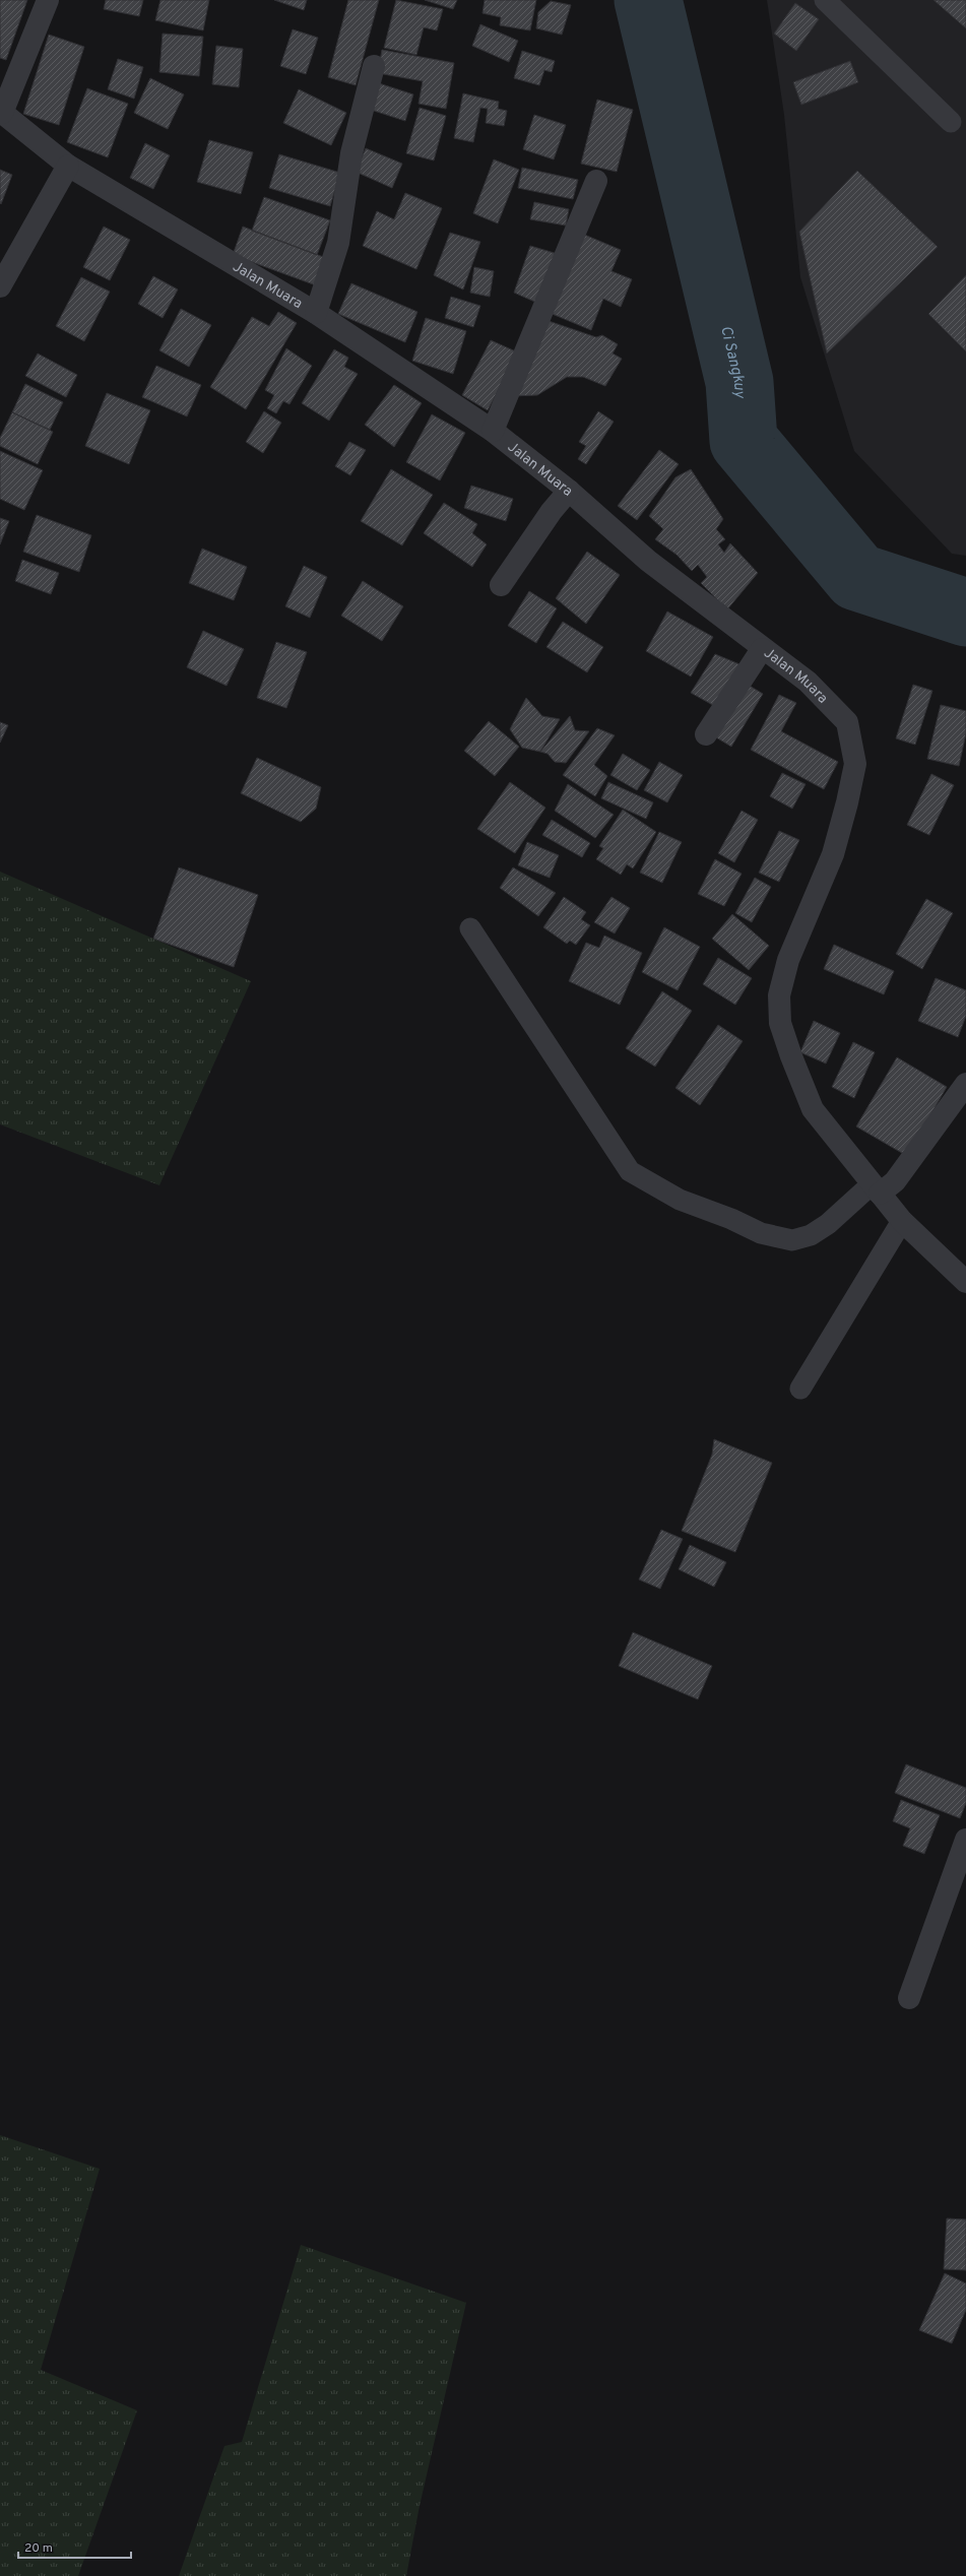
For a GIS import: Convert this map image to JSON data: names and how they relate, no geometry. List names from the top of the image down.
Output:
{
  "streets": {
    "street": ["Jalan Muara"]
  },
  "water": ["Ci Sangkuy"],
  "scale_bar": "20 m"
}
